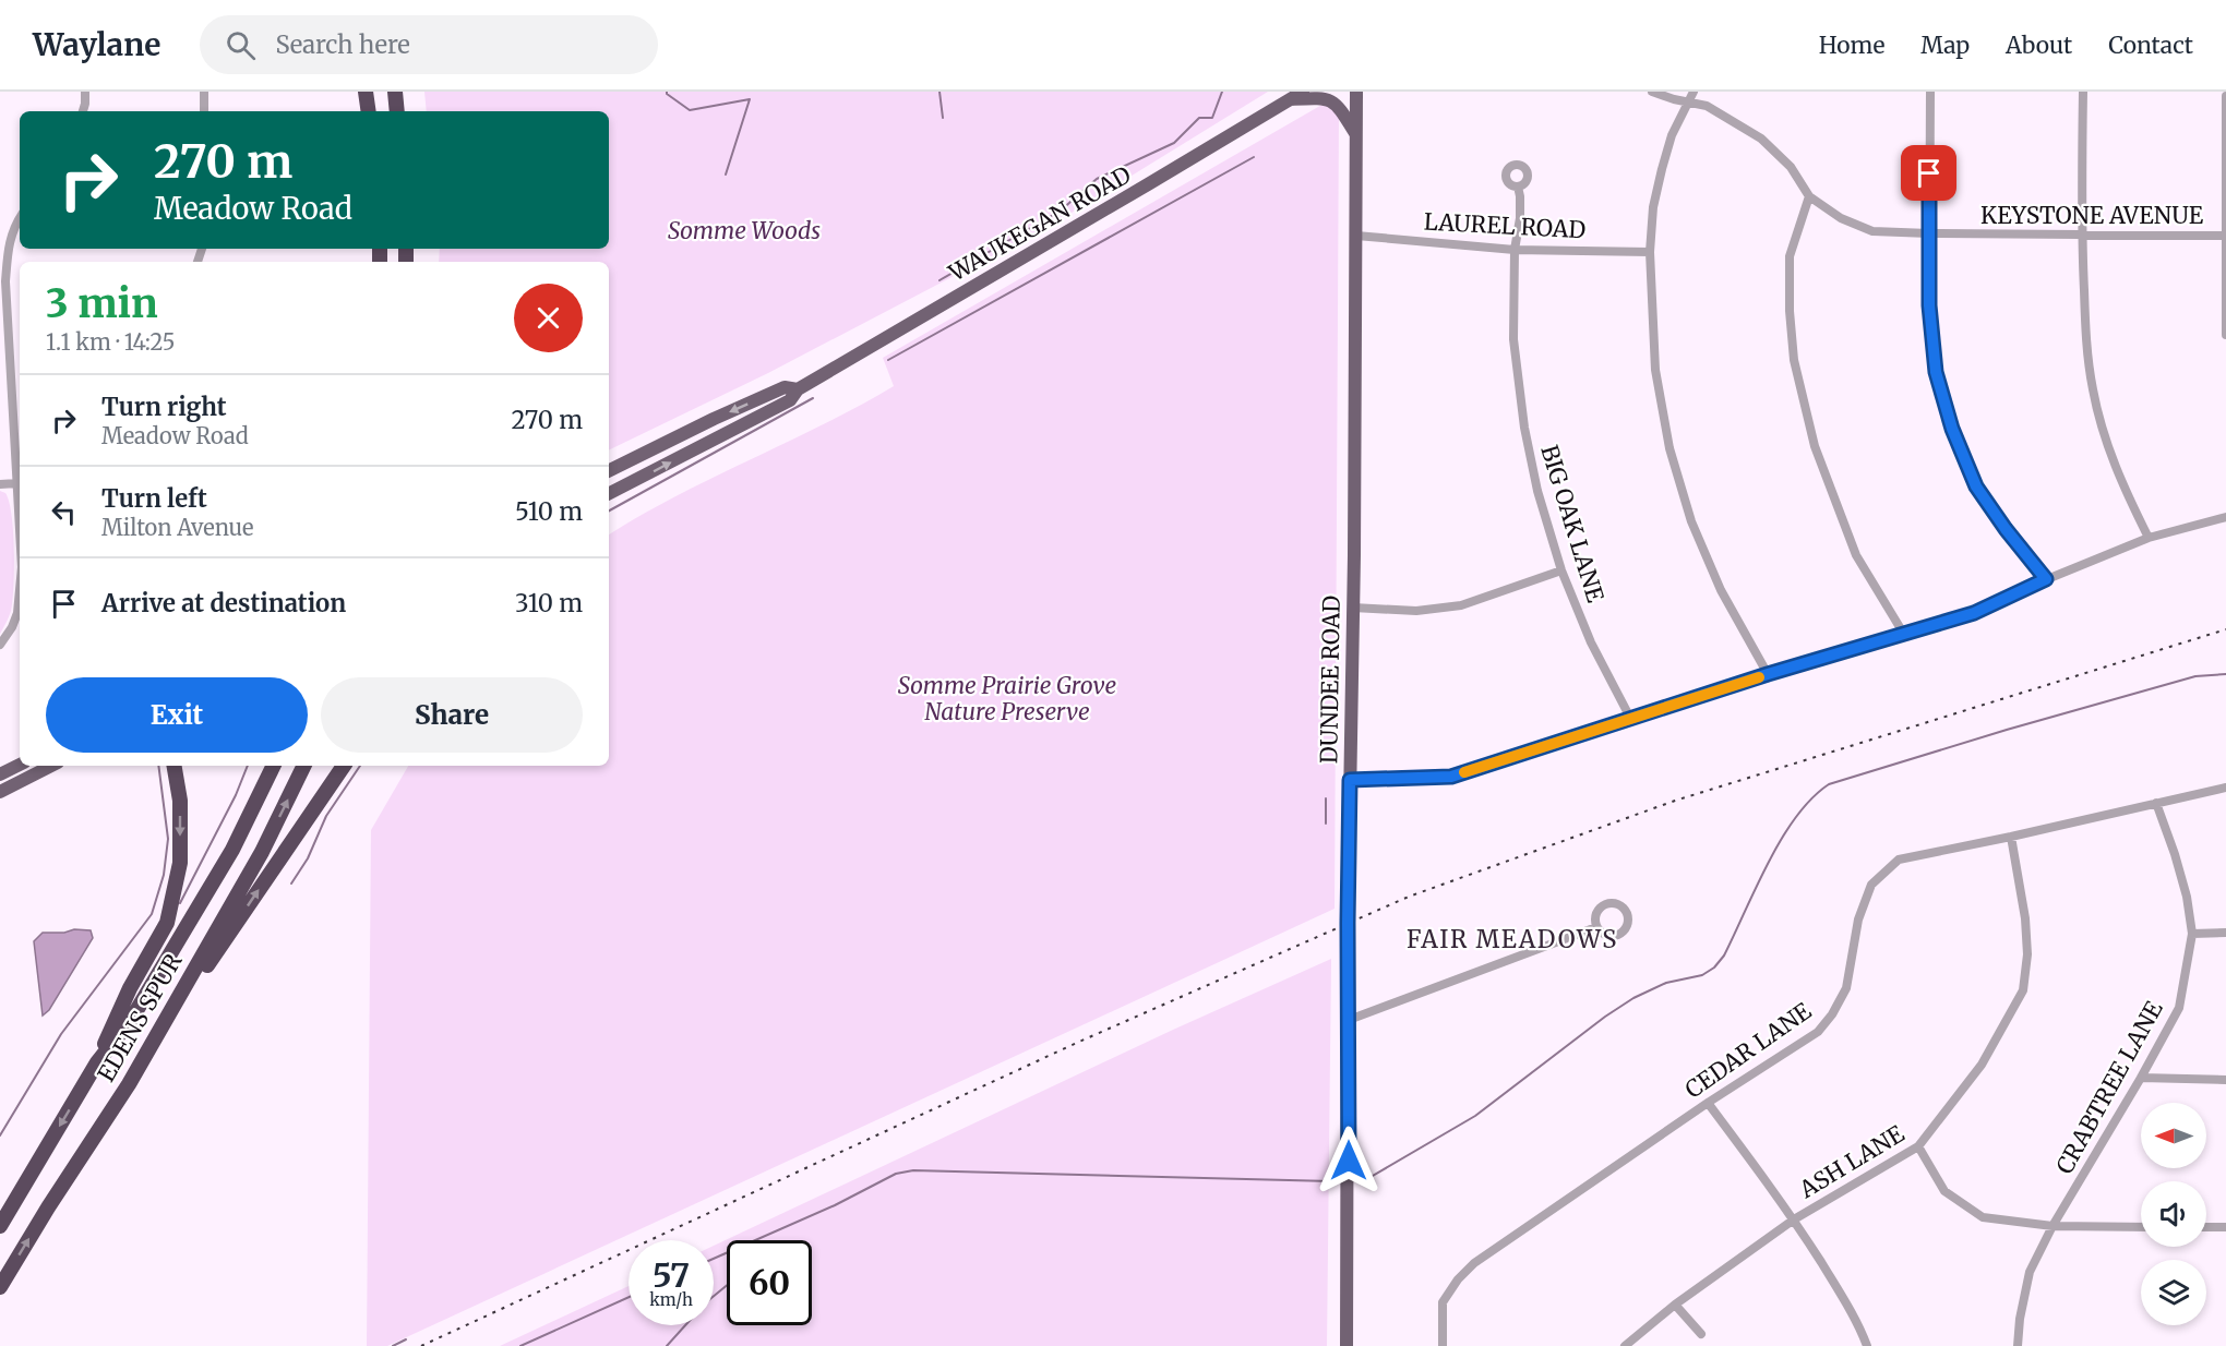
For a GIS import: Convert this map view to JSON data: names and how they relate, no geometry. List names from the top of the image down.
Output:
{
  "streets": {
    "highway": ["EDENS SPUR"],
    "main road": ["WAUKEGAN ROAD", "DUNDEE ROAD"],
    "street": [
      "KEYSTONE AVENUE",
      "LAUREL ROAD",
      "BIG OAK LANE",
      "CEDAR LANE",
      "CRABTREE LANE",
      "ASH LANE"
    ]
  },
  "crossings": [
    ["LAUREL ROAD", "BIG OAK LANE"],
    ["LAUREL ROAD", "DUNDEE ROAD"],
    ["CEDAR LANE", "CRABTREE LANE"],
    ["CEDAR LANE", "ASH LANE"]
  ],
  "districts": ["FAIR MEADOWS"],
  "parks": ["Somme Woods", "Somme Prairie Grove Nature Preserve"],
  "north": "left",
  "page": {
    "header": "Waylane",
    "search": "Search here",
    "nav": [
      "Home",
      "Map",
      "About",
      "Contact"
    ],
    "turn": ["270 m", "Meadow Road"],
    "heading": ["3 min", "1.1 km · 14:25"],
    "list": [
      {
        "name": "Turn right",
        "note": "Meadow Road",
        "value": "270 m"
      },
      {
        "name": "Turn left",
        "note": "Milton Avenue",
        "value": "510 m"
      },
      {
        "name": "Arrive at destination",
        "value": "310 m"
      }
    ],
    "buttons": ["Exit", "Share"],
    "speed": "57 km/h",
    "limit": "60"
  }
}
